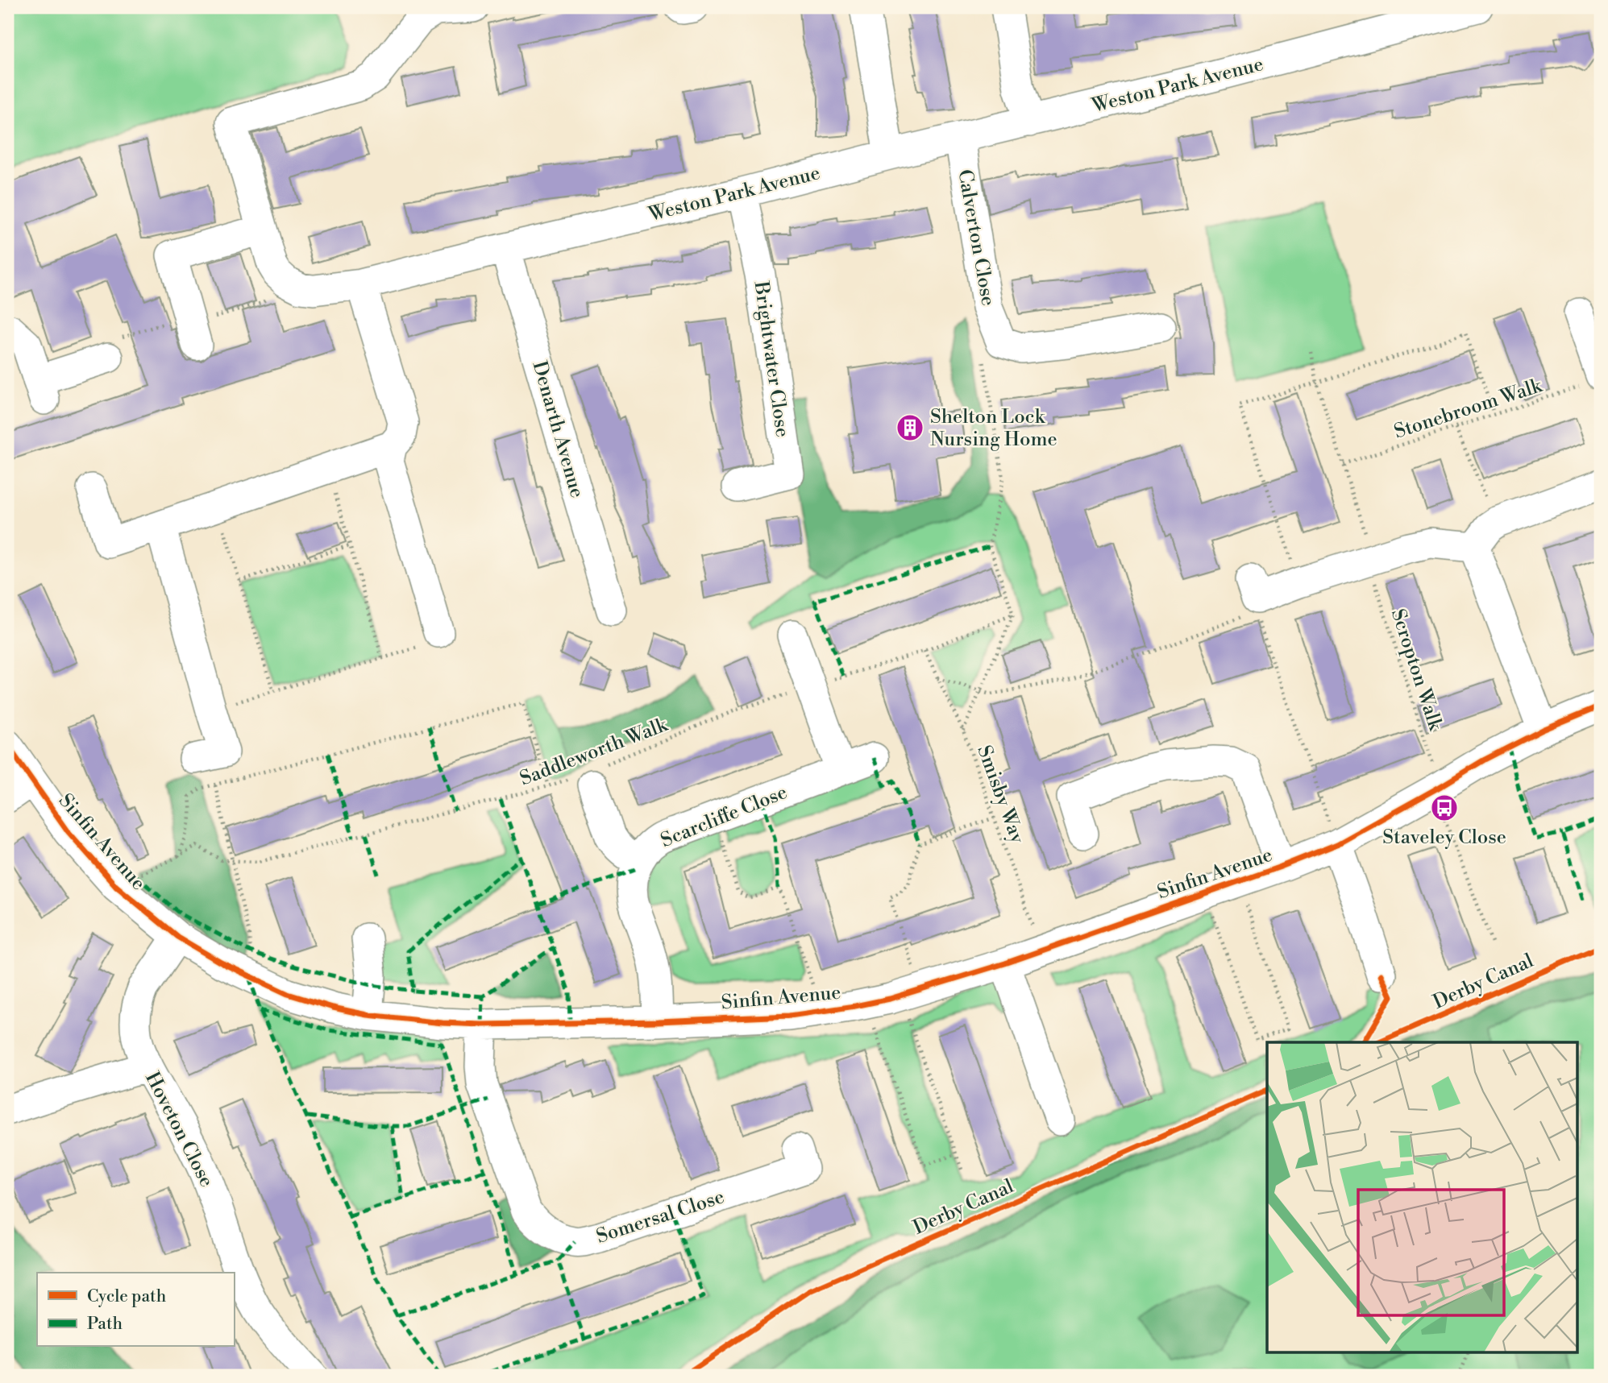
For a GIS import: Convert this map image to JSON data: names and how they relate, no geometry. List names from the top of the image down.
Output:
{
  "streets": {
    "street": [
      "Weston Park Avenue",
      "Calverton Close",
      "Brightwater Close",
      "Denarth Avenue",
      "Scarcliffe Close",
      "Sinfin Avenue",
      "Hoveton Close",
      "Somersal Close"
    ],
    "path": [
      "Stonebroom Walk",
      "Scropton Walk",
      "Saddleworth Walk",
      "Smisby Way"
    ],
    "cycle path": ["Derby Canal"]
  },
  "crossings": [
    ["Weston Park Avenue", "Calverton Close"],
    ["Weston Park Avenue", "Brightwater Close"],
    ["Weston Park Avenue", "Denarth Avenue"],
    ["Stonebroom Walk", "Scropton Walk"],
    ["Scropton Walk", "Sinfin Avenue"],
    ["Saddleworth Walk", "Smisby Way"],
    ["Saddleworth Walk", "Sinfin Avenue"],
    ["Smisby Way", "Sinfin Avenue"],
    ["Scarcliffe Close", "Sinfin Avenue"],
    ["Sinfin Avenue", "Hoveton Close"],
    ["Sinfin Avenue", "Somersal Close"]
  ],
  "places": {
    "building": ["Shelton Lock Nursing Home"],
    "bus stop": ["Staveley Close"]
  },
  "legend": ["Cycle path", "Path"]
}
